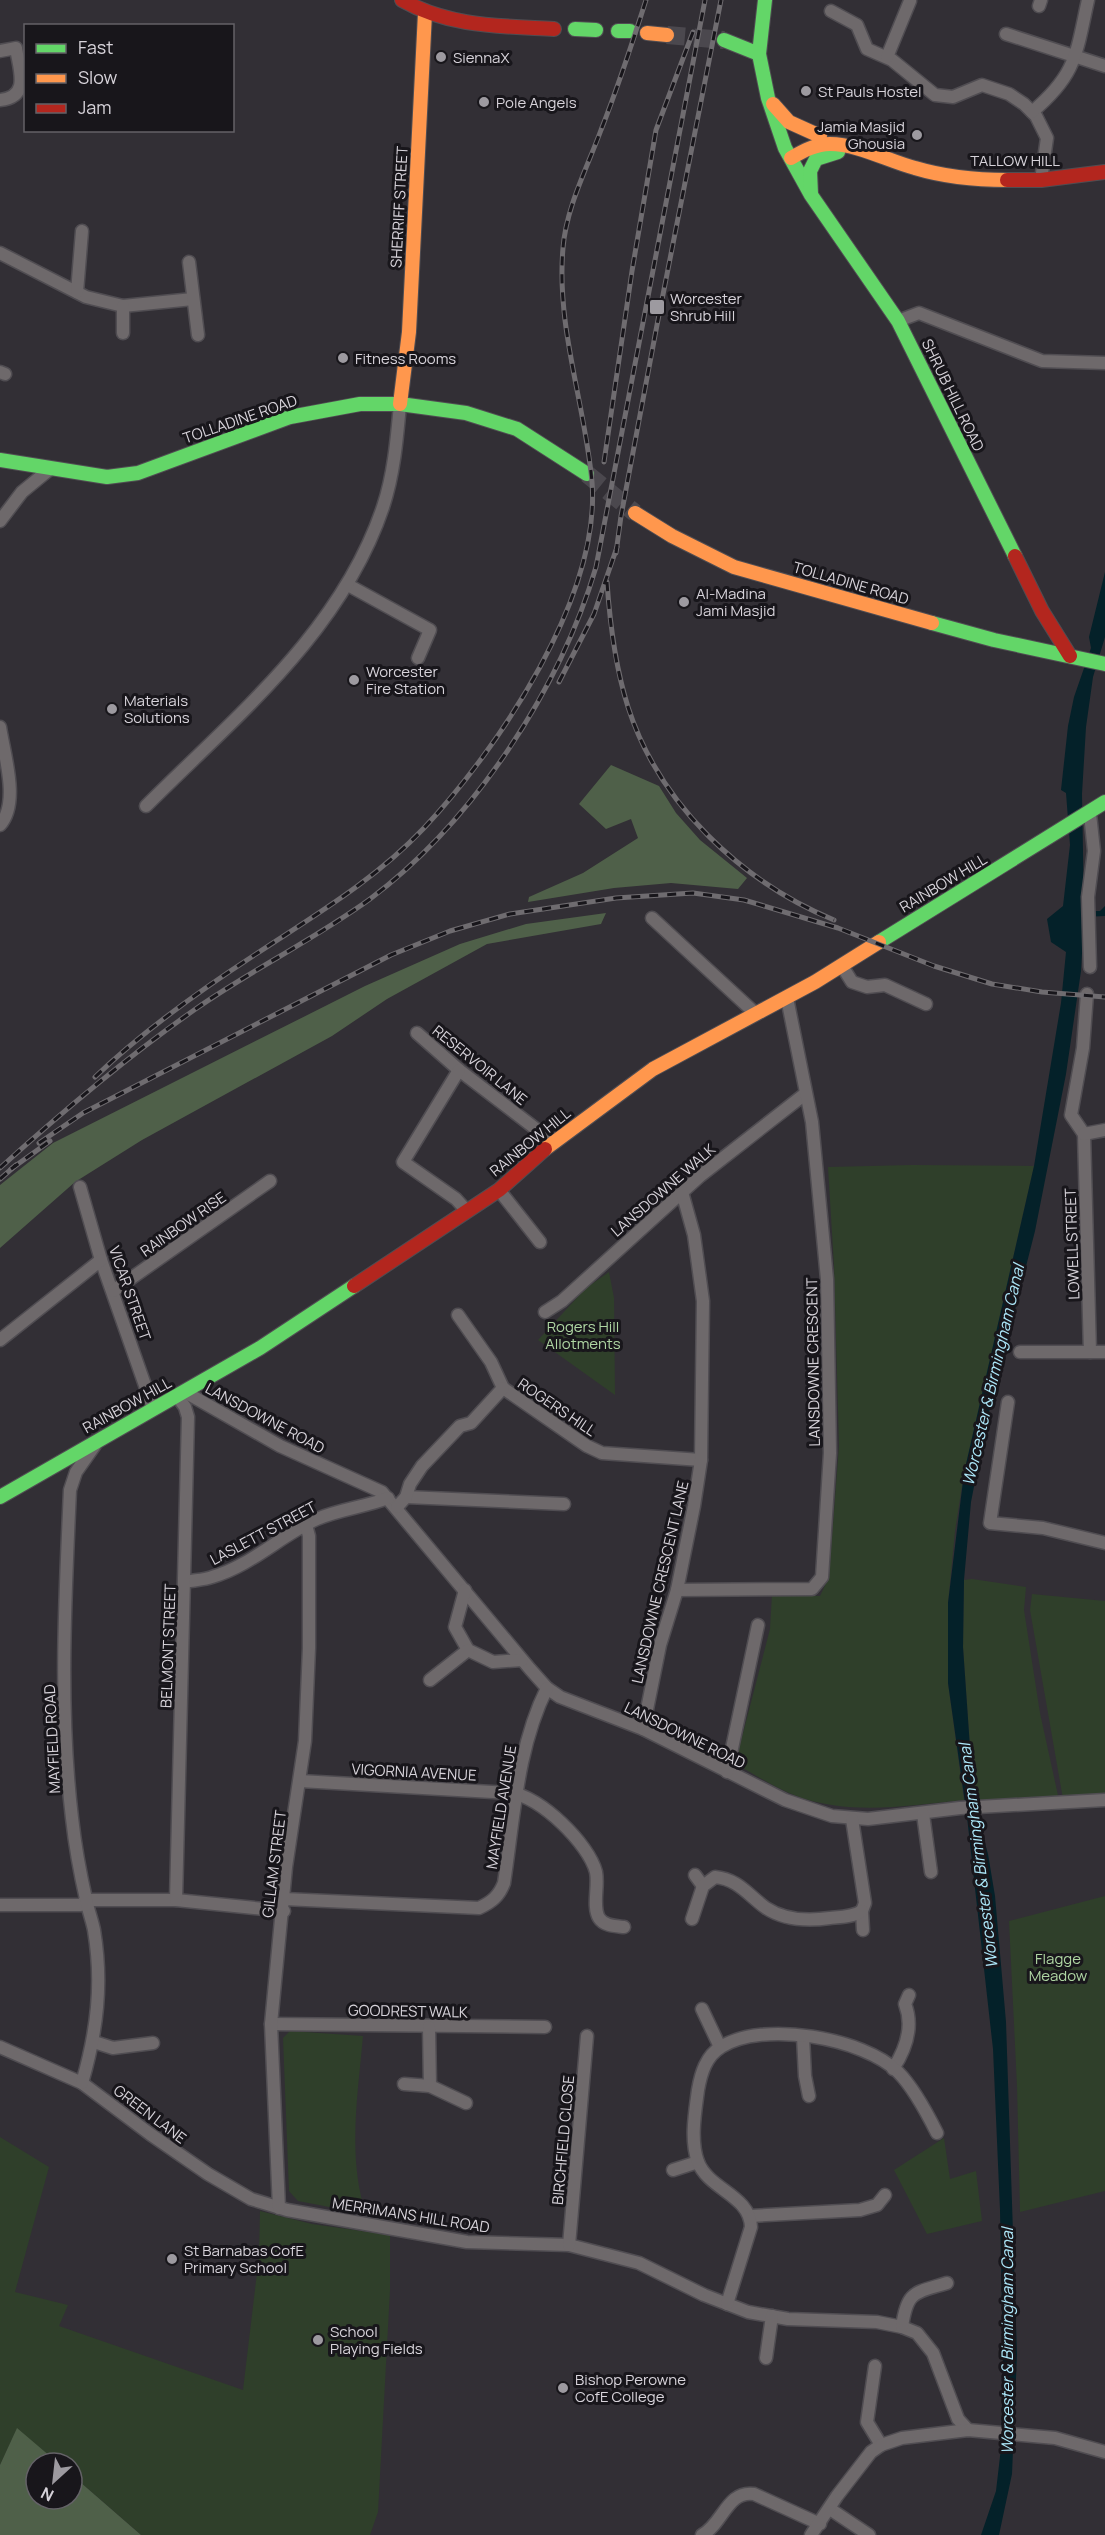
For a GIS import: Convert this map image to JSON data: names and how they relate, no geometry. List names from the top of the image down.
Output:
{
  "streets": {
    "main road": [
      "TALLOW HILL",
      "SHERRIFF STREET",
      "SHRUB HILL ROAD",
      "TOLLADINE ROAD",
      "RAINBOW HILL"
    ],
    "street": [
      "RESERVOIR LANE",
      "LANSDOWNE WALK",
      "RAINBOW RISE",
      "LOWELL STREET",
      "VICAR STREET",
      "LANSDOWNE CRESCENT",
      "ROGERS HILL",
      "LANSDOWNE ROAD",
      "LASLETT STREET",
      "LANSDOWNE CRESCENT LANE",
      "BELMONT STREET",
      "MAYFIELD ROAD",
      "VIGORNIA AVENUE",
      "MAYFIELD AVENUE",
      "GILLAM STREET",
      "GOODREST WALK",
      "GREEN LANE",
      "BIRCHFIELD CLOSE",
      "MERRIMANS HILL ROAD"
    ]
  },
  "crossings": [
    ["TALLOW HILL", "SHRUB HILL ROAD"],
    ["SHERRIFF STREET", "TOLLADINE ROAD"],
    ["SHRUB HILL ROAD", "TOLLADINE ROAD"],
    ["RAINBOW HILL", "RESERVOIR LANE"],
    ["RAINBOW HILL", "VICAR STREET"],
    ["RAINBOW HILL", "LANSDOWNE CRESCENT"],
    ["RAINBOW HILL", "LANSDOWNE ROAD"],
    ["RAINBOW HILL", "BELMONT STREET"],
    ["RAINBOW HILL", "MAYFIELD ROAD"],
    ["LANSDOWNE WALK", "LANSDOWNE CRESCENT"],
    ["LANSDOWNE WALK", "LANSDOWNE CRESCENT LANE"],
    ["RAINBOW RISE", "VICAR STREET"],
    ["LANSDOWNE CRESCENT", "LANSDOWNE CRESCENT LANE"],
    ["ROGERS HILL", "LANSDOWNE CRESCENT LANE"],
    ["LANSDOWNE ROAD", "LASLETT STREET"],
    ["LANSDOWNE ROAD", "LANSDOWNE CRESCENT LANE"],
    ["LANSDOWNE ROAD", "BELMONT STREET"],
    ["LANSDOWNE ROAD", "MAYFIELD AVENUE"],
    ["LASLETT STREET", "BELMONT STREET"],
    ["LASLETT STREET", "GILLAM STREET"],
    ["BELMONT STREET", "MAYFIELD AVENUE"],
    ["MAYFIELD ROAD", "MAYFIELD AVENUE"],
    ["MAYFIELD ROAD", "GREEN LANE"],
    ["VIGORNIA AVENUE", "MAYFIELD AVENUE"],
    ["VIGORNIA AVENUE", "GILLAM STREET"],
    ["MAYFIELD AVENUE", "GILLAM STREET"],
    ["GILLAM STREET", "GOODREST WALK"],
    ["GILLAM STREET", "GREEN LANE"],
    ["GILLAM STREET", "MERRIMANS HILL ROAD"],
    ["GREEN LANE", "MERRIMANS HILL ROAD"],
    ["BIRCHFIELD CLOSE", "MERRIMANS HILL ROAD"]
  ],
  "water": ["Worcester & Birmingham Canal"],
  "parks": ["Rogers Hill Allotments", "Flagge Meadow"],
  "places": {
    "other": [
      "SiennaX",
      "St Pauls Hostel",
      "Pole Angels",
      "Jamia Masjid Ghousia",
      "Fitness Rooms",
      "Al-Madina Jami Masjid",
      "Worcester Fire Station",
      "Materials Solutions",
      "St Barnabas CofE Primary School",
      "School Playing Fields",
      "Bishop Perowne CofE College"
    ],
    "transit": ["Worcester Shrub Hill"]
  },
  "legend": ["Fast", "Slow", "Jam"],
  "north": "bottom left"
}
